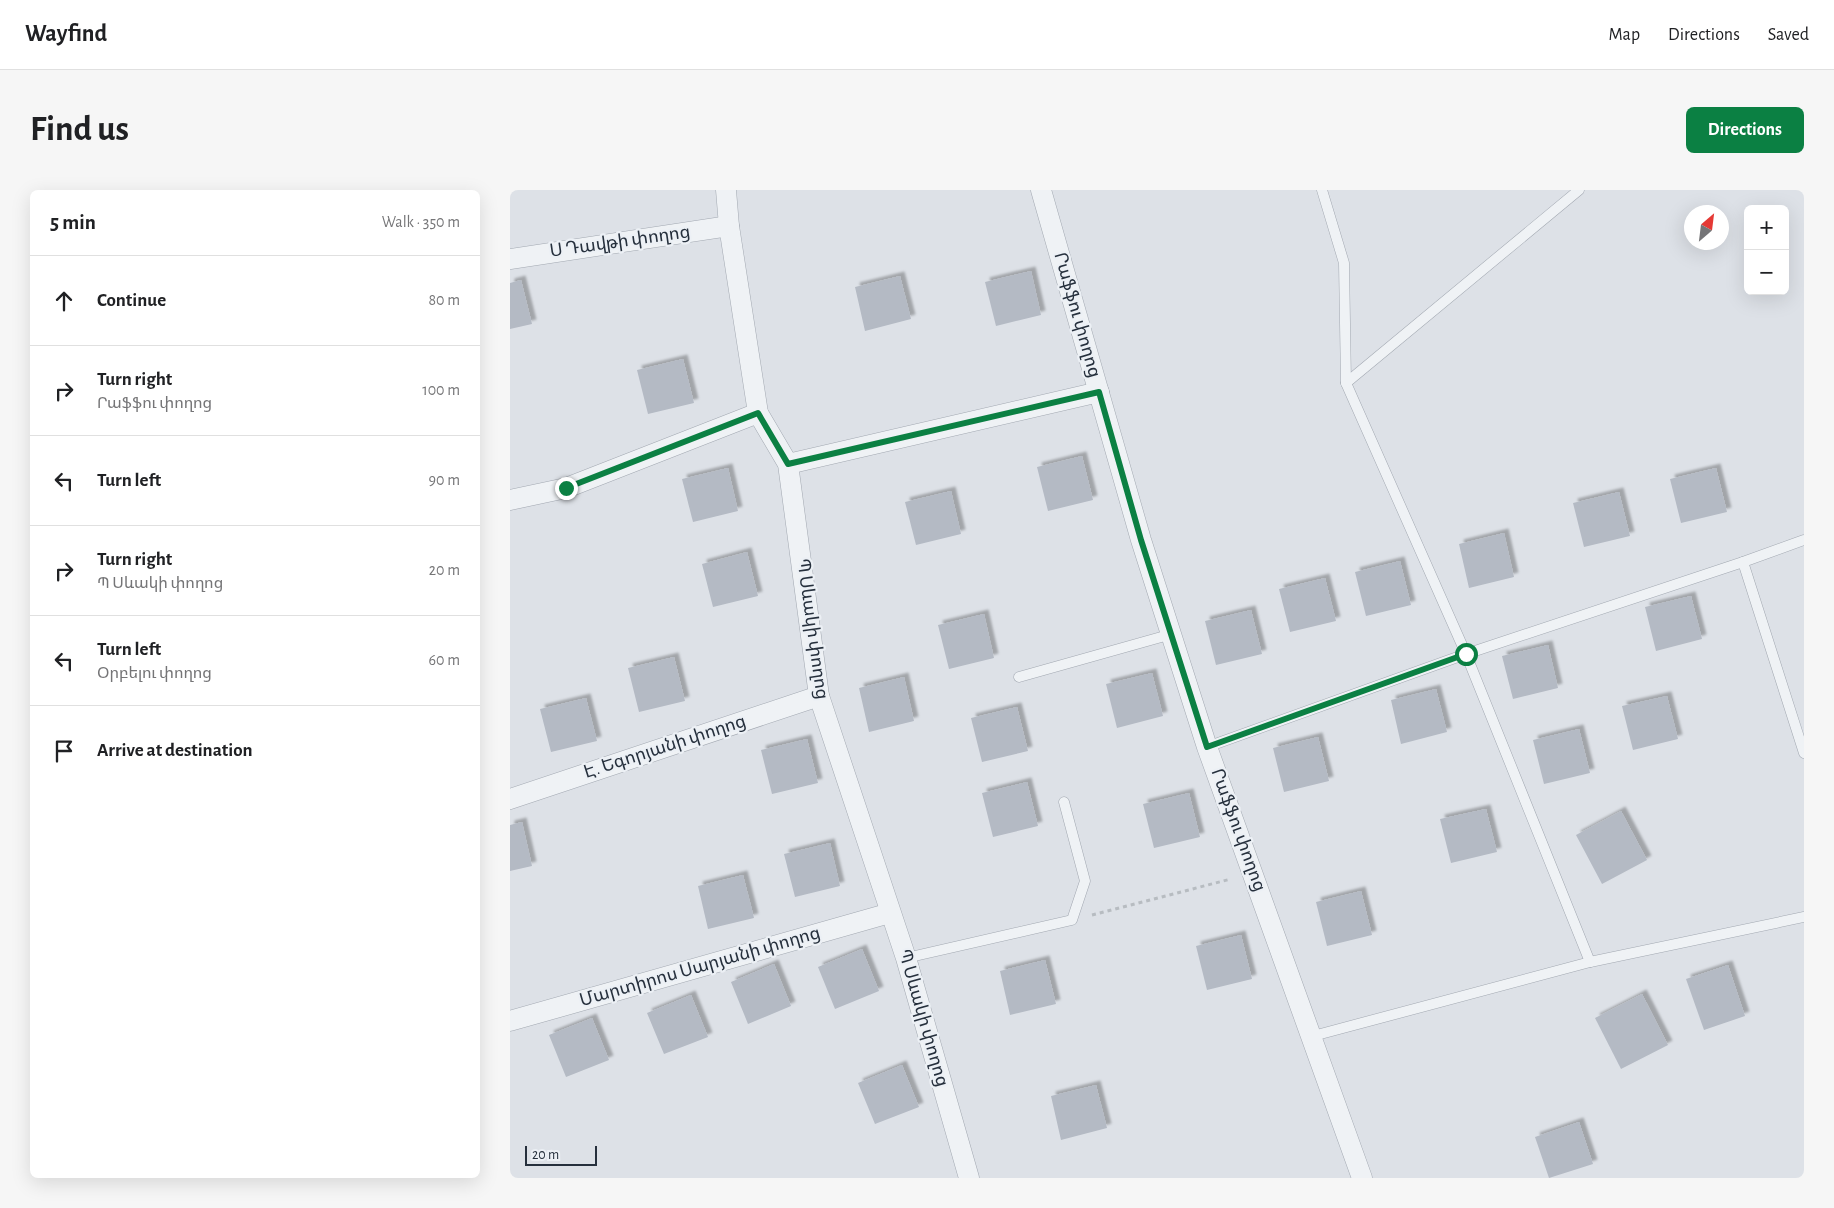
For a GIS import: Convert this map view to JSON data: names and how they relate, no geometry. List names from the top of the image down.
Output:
{
  "streets": {
    "street": [
      "Ս Դավթի փողոց",
      "Րաֆֆու փողոց",
      "Պ Սևակի փողոց",
      "Է․ Եգորյանի փողոց",
      "Մարտիրոս Սարյանի փողոց"
    ]
  },
  "crossings": [
    ["Ս Դավթի փողոց", "Պ Սևակի փողոց"],
    ["Պ Սևակի փողոց", "Է․ Եգորյանի փողոց"],
    ["Պ Սևակի փողոց", "Մարտիրոս Սարյանի փողոց"]
  ],
  "scale_bar": "20 m",
  "north": "top right",
  "page": {
    "header": "Wayfind",
    "nav": ["Map", "Directions", "Saved"],
    "buttons": "Directions",
    "title": "Find us",
    "heading": ["5 min", "Walk · 350 m"],
    "map_buttons": ["+", "−"],
    "list": [
      ["Continue", "80 m"],
      ["Turn right", "Րաֆֆու փողոց", "100 m"],
      ["Turn left", "90 m"],
      ["Turn right", "Պ Սևակի փողոց", "20 m"],
      ["Turn left", "Օրբելու փողոց", "60 m"],
      "Arrive at destination"
    ],
    "scale": "20 m"
  }
}
